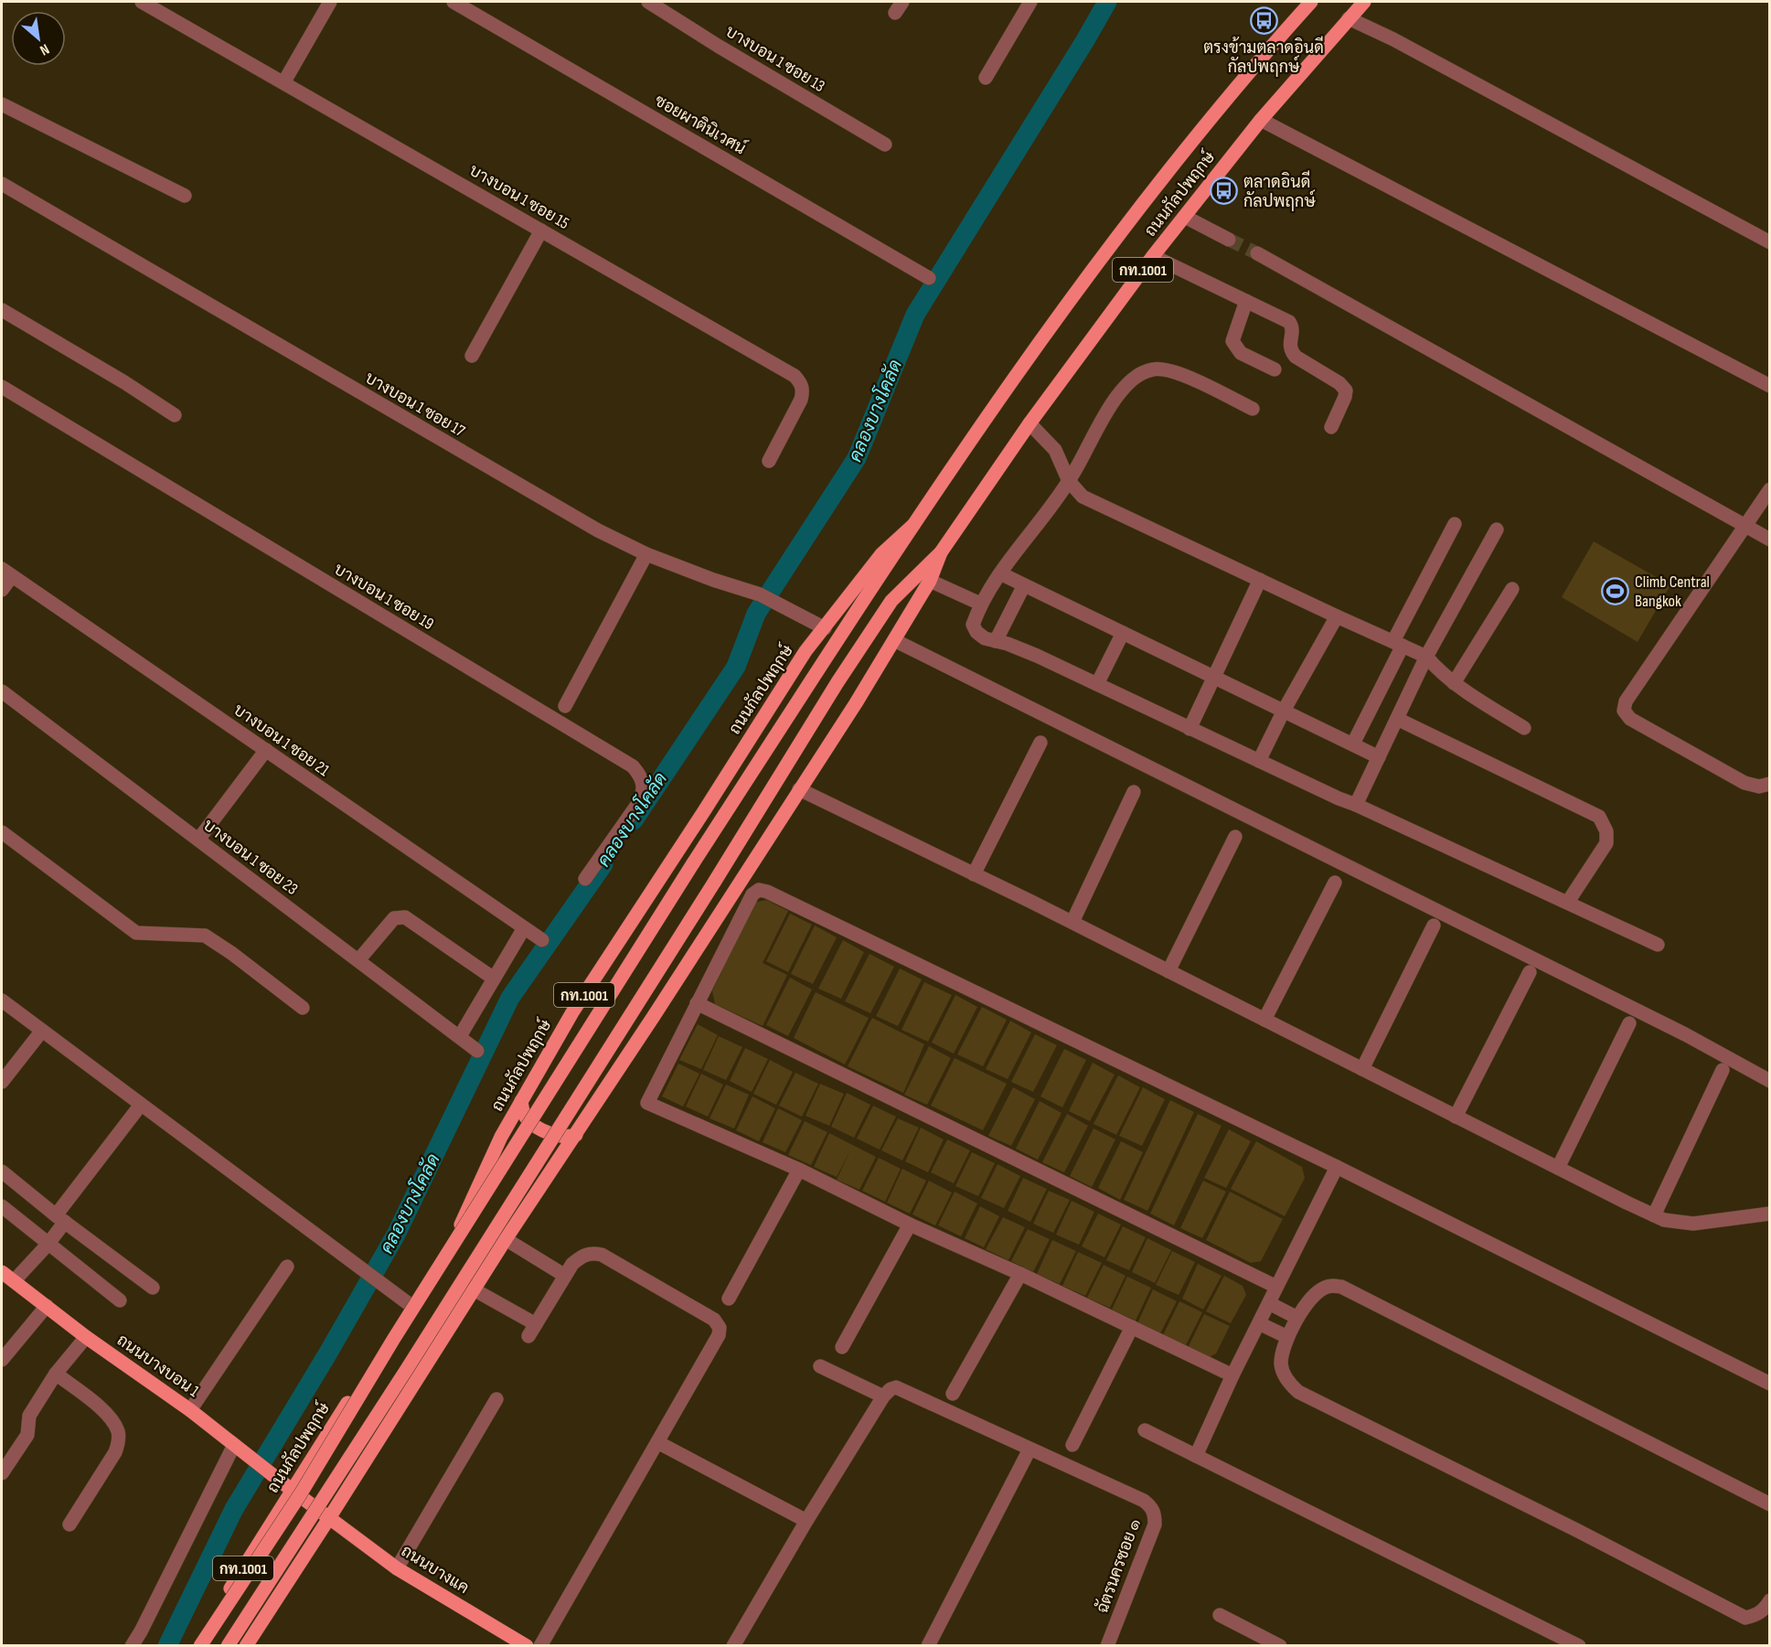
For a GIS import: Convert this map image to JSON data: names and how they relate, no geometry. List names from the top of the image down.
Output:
{
  "streets": {
    "main road": [
      "ถนนกัลปพฤกษ์",
      "กท.1001",
      "ถนนบางบอน 1",
      "ถนนบางแค"
    ],
    "street": [
      "บางบอน 1 ซอย 13",
      "ซอยผาตินิเวศน์",
      "บางบอน 1 ซอย 15",
      "บางบอน 1 ซอย 17",
      "บางบอน 1 ซอย 19",
      "บางบอน 1 ซอย 21",
      "บางบอน 1 ซอย 23",
      "ฉัตรนครซอย ๑"
    ]
  },
  "crossings": [
    ["ถนนกัลปพฤกษ์", "บางบอน 1 ซอย 17"],
    ["ถนนกัลปพฤกษ์", "ถนนบางบอน 1"],
    ["ถนนกัลปพฤกษ์", "ถนนบางแค"],
    ["ถนนบางบอน 1", "ถนนบางแค"]
  ],
  "water": ["คลองบางโคลัด"],
  "places": {
    "bus stop": ["ตรงข้ามตลาดอินดี กัลปพฤกษ์", "ตลาดอินดี กัลปพฤกษ์"],
    "sports": ["Climb Central Bangkok"]
  },
  "north": "bottom right"
}
